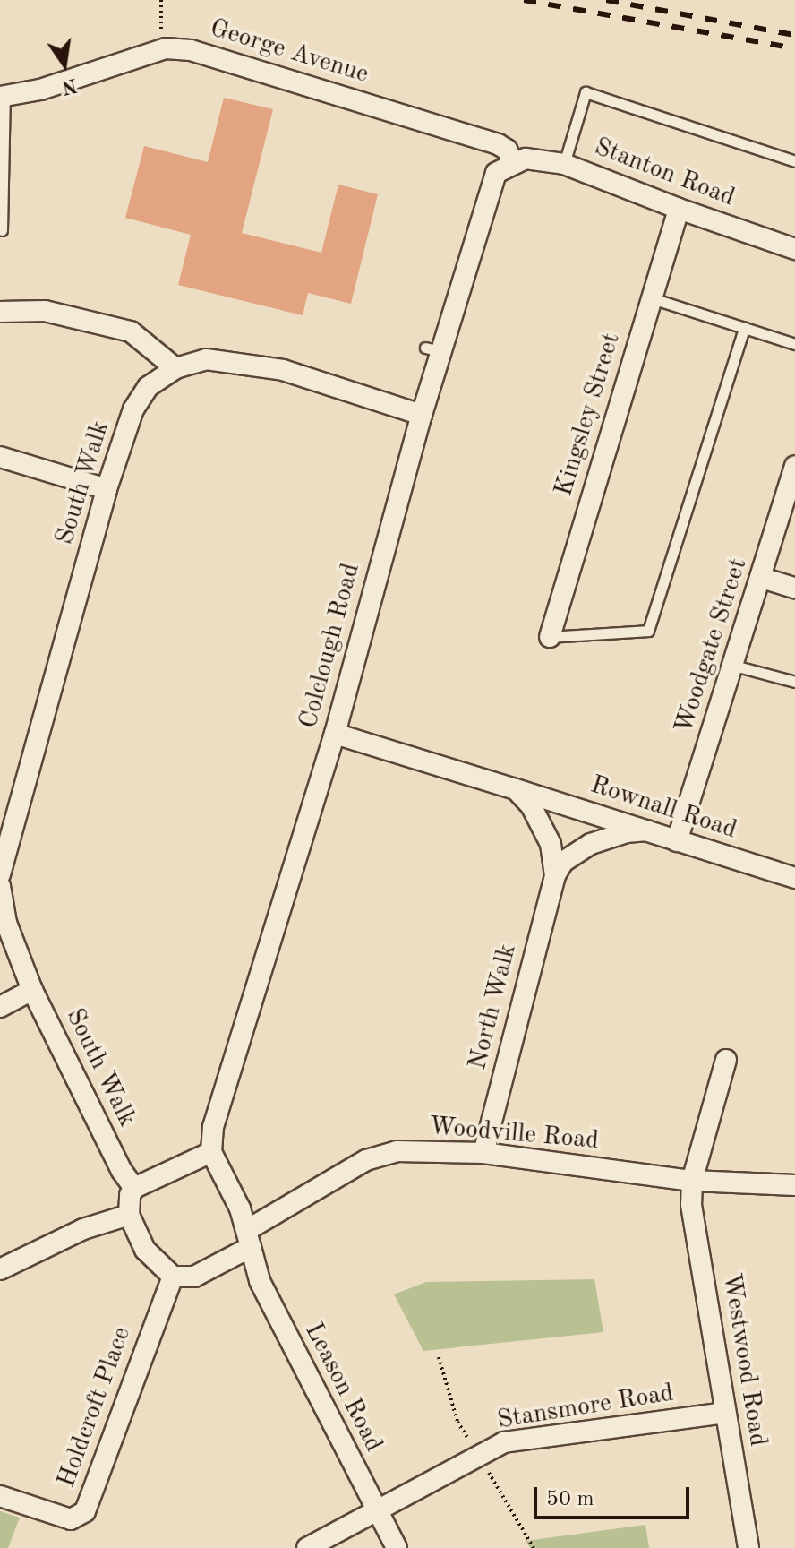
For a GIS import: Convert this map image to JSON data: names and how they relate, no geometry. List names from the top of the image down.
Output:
{
  "streets": {
    "street": [
      "George Avenue",
      "Stanton Road",
      "Kingsley Street",
      "South Walk",
      "Colclough Road",
      "Woodgate Street",
      "Rownall Road",
      "North Walk",
      "Woodville Road",
      "Westwood Road",
      "Leason Road",
      "Holdcroft Place",
      "Stansmore Road"
    ]
  },
  "crossings": [
    ["George Avenue", "Stanton Road"],
    ["George Avenue", "Colclough Road"],
    ["Stanton Road", "Kingsley Street"],
    ["Stanton Road", "Colclough Road"],
    ["South Walk", "Colclough Road"],
    ["South Walk", "Woodville Road"],
    ["South Walk", "Leason Road"],
    ["South Walk", "Holdcroft Place"],
    ["Colclough Road", "Woodville Road"],
    ["Colclough Road", "Leason Road"],
    ["Colclough Road", "Holdcroft Place"],
    ["Woodgate Street", "Rownall Road"],
    ["Rownall Road", "North Walk"],
    ["North Walk", "Woodville Road"],
    ["Woodville Road", "Westwood Road"],
    ["Woodville Road", "Leason Road"],
    ["Woodville Road", "Holdcroft Place"],
    ["Westwood Road", "Stansmore Road"],
    ["Leason Road", "Holdcroft Place"],
    ["Leason Road", "Stansmore Road"]
  ],
  "scale_bar": "50 m",
  "north": "bottom"
}
